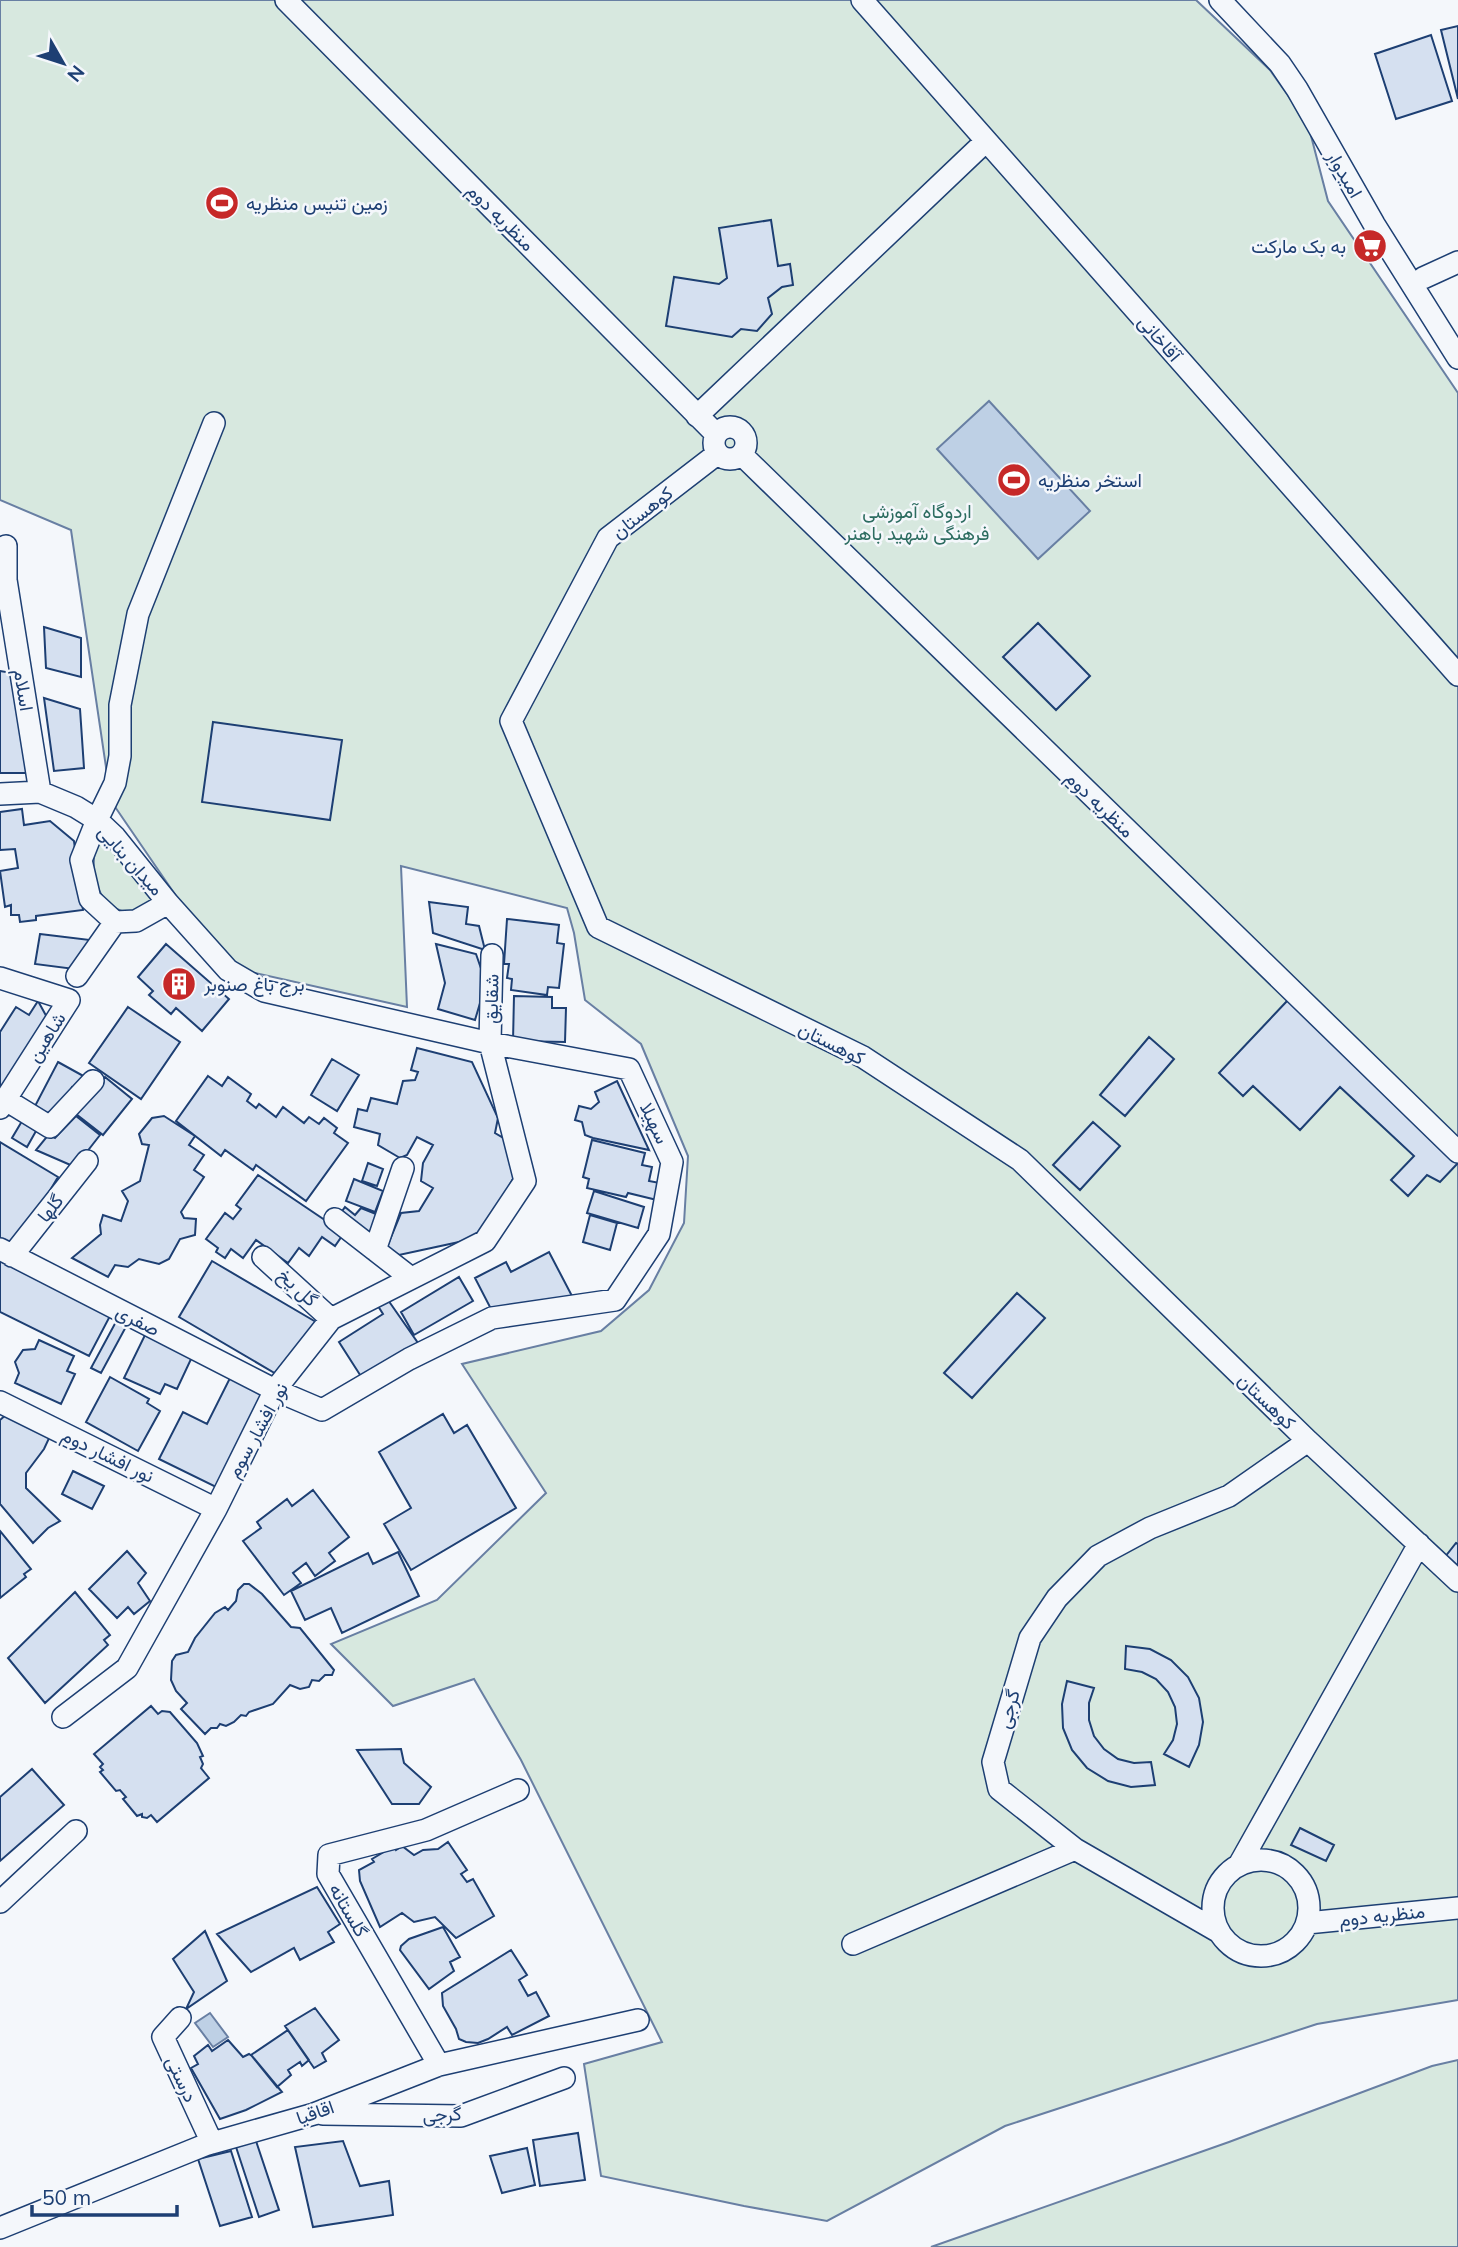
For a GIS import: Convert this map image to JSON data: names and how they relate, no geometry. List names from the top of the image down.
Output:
{
  "streets": {
    "street": [
      "امیدوار",
      "منظریه دوم",
      "آقاخانی",
      "کوهستان",
      "اسلام",
      "میدان بنایی",
      "شقایق",
      "شاهین",
      "سهیلا",
      "گلها",
      "گل یخ",
      "صفری",
      "نور افشار سوم",
      "نور افشار دوم",
      "گرجی",
      "گلستانه",
      "درستی",
      "اقاقیا"
    ]
  },
  "crossings": [
    ["منظریه دوم", "کوهستان"],
    ["منظریه دوم", "گرجی"],
    ["کوهستان", "گرجی"],
    ["میدان بنایی", "سهیلا"],
    ["شقایق", "سهیلا"],
    ["شقایق", "نور افشار سوم"],
    ["سهیلا", "صفری"],
    ["سهیلا", "نور افشار سوم"],
    ["گلها", "صفری"],
    ["گل یخ", "نور افشار سوم"],
    ["صفری", "نور افشار سوم"],
    ["نور افشار سوم", "نور افشار دوم"],
    ["گرجی", "اقاقیا"],
    ["گلستانه", "اقاقیا"],
    ["درستی", "اقاقیا"]
  ],
  "parks": ["اردوگاه آموزشی فرهنگی شهید باهنر"],
  "places": {
    "sports": ["زمین تنیس منظریه", "استخر منظریه"],
    "supermarket": ["به بک مارکت"],
    "building": ["برج باغ صنوبر"]
  },
  "scale_bar": "50 m",
  "north": "bottom right"
}
